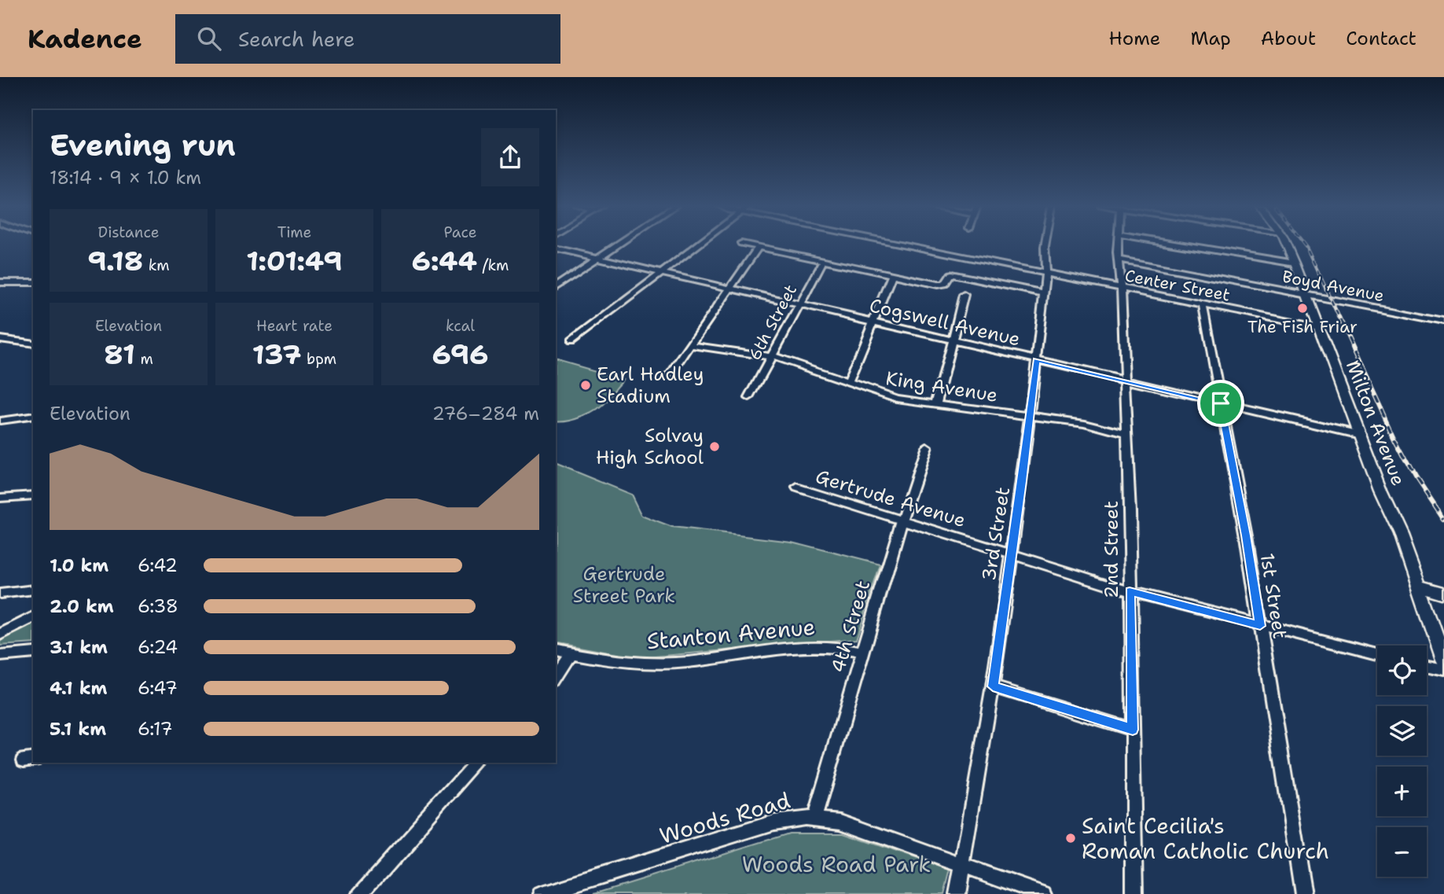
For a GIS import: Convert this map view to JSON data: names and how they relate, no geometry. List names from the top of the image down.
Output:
{
  "streets": {
    "main road": ["Milton Avenue"],
    "street": [
      "Center Street",
      "Boyd Avenue",
      "6th Street",
      "Cogswell Avenue",
      "King Avenue",
      "Gertrude Avenue",
      "3rd Street",
      "2nd Street",
      "1st Street",
      "4th Street",
      "Stanton Avenue",
      "Woods Road"
    ]
  },
  "crossings": [
    ["Center Street", "Milton Avenue"],
    ["Center Street", "3rd Street"],
    ["Center Street", "2nd Street"],
    ["Center Street", "1st Street"],
    ["Boyd Avenue", "Milton Avenue"],
    ["Boyd Avenue", "2nd Street"],
    ["6th Street", "Cogswell Avenue"],
    ["6th Street", "King Avenue"],
    ["Cogswell Avenue", "Milton Avenue"],
    ["Cogswell Avenue", "3rd Street"],
    ["Cogswell Avenue", "2nd Street"],
    ["Cogswell Avenue", "1st Street"],
    ["King Avenue", "3rd Street"],
    ["King Avenue", "2nd Street"],
    ["Gertrude Avenue", "3rd Street"],
    ["Gertrude Avenue", "2nd Street"],
    ["Gertrude Avenue", "1st Street"],
    ["Gertrude Avenue", "4th Street"],
    ["3rd Street", "Woods Road"],
    ["4th Street", "Stanton Avenue"],
    ["4th Street", "Woods Road"]
  ],
  "parks": ["Gertrude Street Park", "Woods Road Park"],
  "places": [
    "The Fish Friar",
    "Earl Hadley Stadium",
    "Solvay High School",
    "Saint Cecilia's Roman Catholic Church"
  ],
  "page": {
    "header": "Kadence",
    "search": "Search here",
    "nav": [
      "Home",
      "Map",
      "About",
      "Contact"
    ],
    "heading": ["Evening run", "18:14 · 9 × 1.0 km"],
    "stats": [
      ["Distance", "9.18 km"],
      ["Time", "1:01:49"],
      ["Pace", "6:44 /km"],
      ["Elevation", "81 m"],
      ["Heart rate", "137 bpm"],
      ["kcal", "696"]
    ],
    "chart": ["Elevation", "276–284 m"],
    "list": [
      {
        "name": "1.0 km",
        "note": "6:42"
      },
      {
        "name": "2.0 km",
        "note": "6:38"
      },
      {
        "name": "3.1 km",
        "note": "6:24"
      },
      {
        "name": "4.1 km",
        "note": "6:47"
      },
      {
        "name": "5.1 km",
        "note": "6:17"
      }
    ],
    "map_buttons": ["+", "−"]
  }
}
